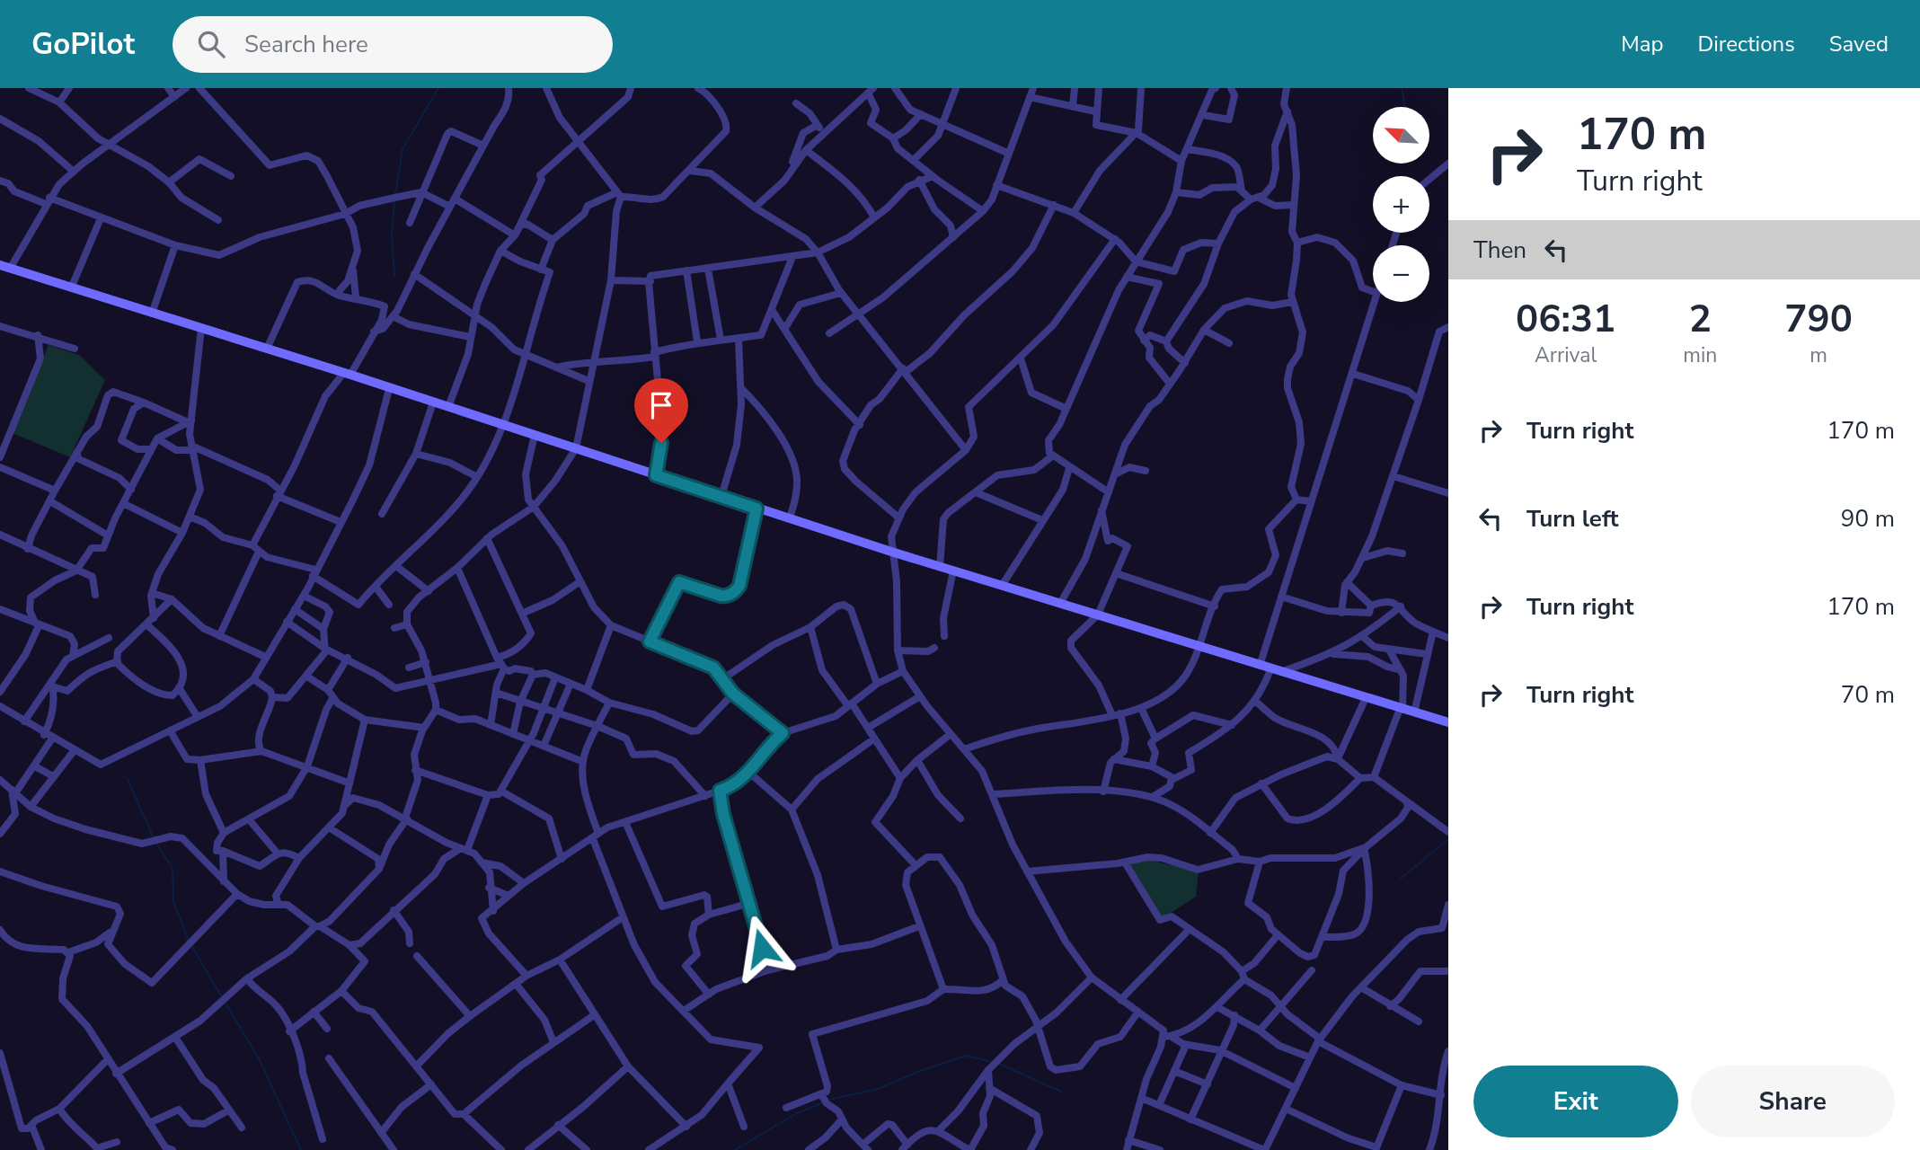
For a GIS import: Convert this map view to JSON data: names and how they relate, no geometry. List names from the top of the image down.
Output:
{
  "north": "top left",
  "page": {
    "header": "GoPilot",
    "search": "Search here",
    "nav": ["Map", "Directions", "Saved"],
    "turn": ["170 m", "Turn right"],
    "map_buttons": ["+", "−"],
    "then": "Then",
    "eta": [
      "06:31",
      "Arrival",
      "2",
      "min",
      "790",
      "m"
    ],
    "list": [
      {
        "name": "Turn right",
        "value": "170 m"
      },
      {
        "name": "Turn left",
        "value": "90 m"
      },
      {
        "name": "Turn right",
        "value": "170 m"
      },
      {
        "name": "Turn right",
        "value": "70 m"
      }
    ],
    "buttons": ["Exit", "Share"]
  }
}
